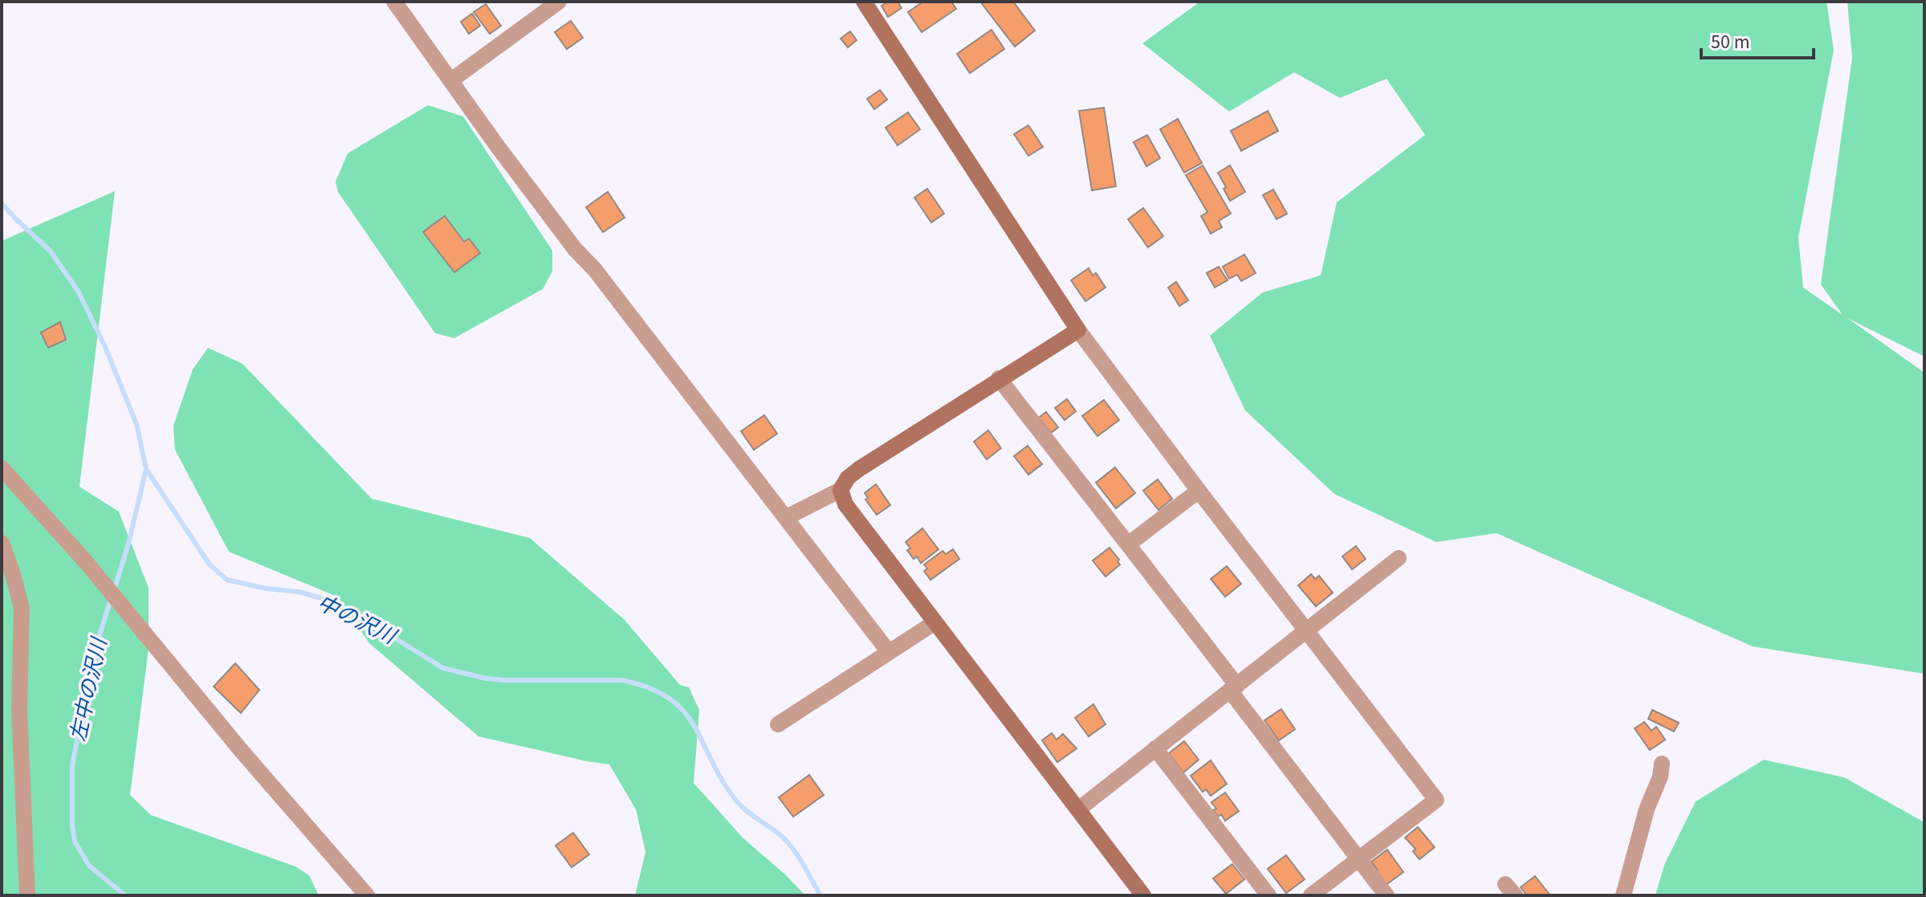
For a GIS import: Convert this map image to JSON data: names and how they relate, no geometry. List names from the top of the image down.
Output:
{
  "water": ["中の沢川", "左中の沢川"],
  "scale_bar": "50 m"
}
